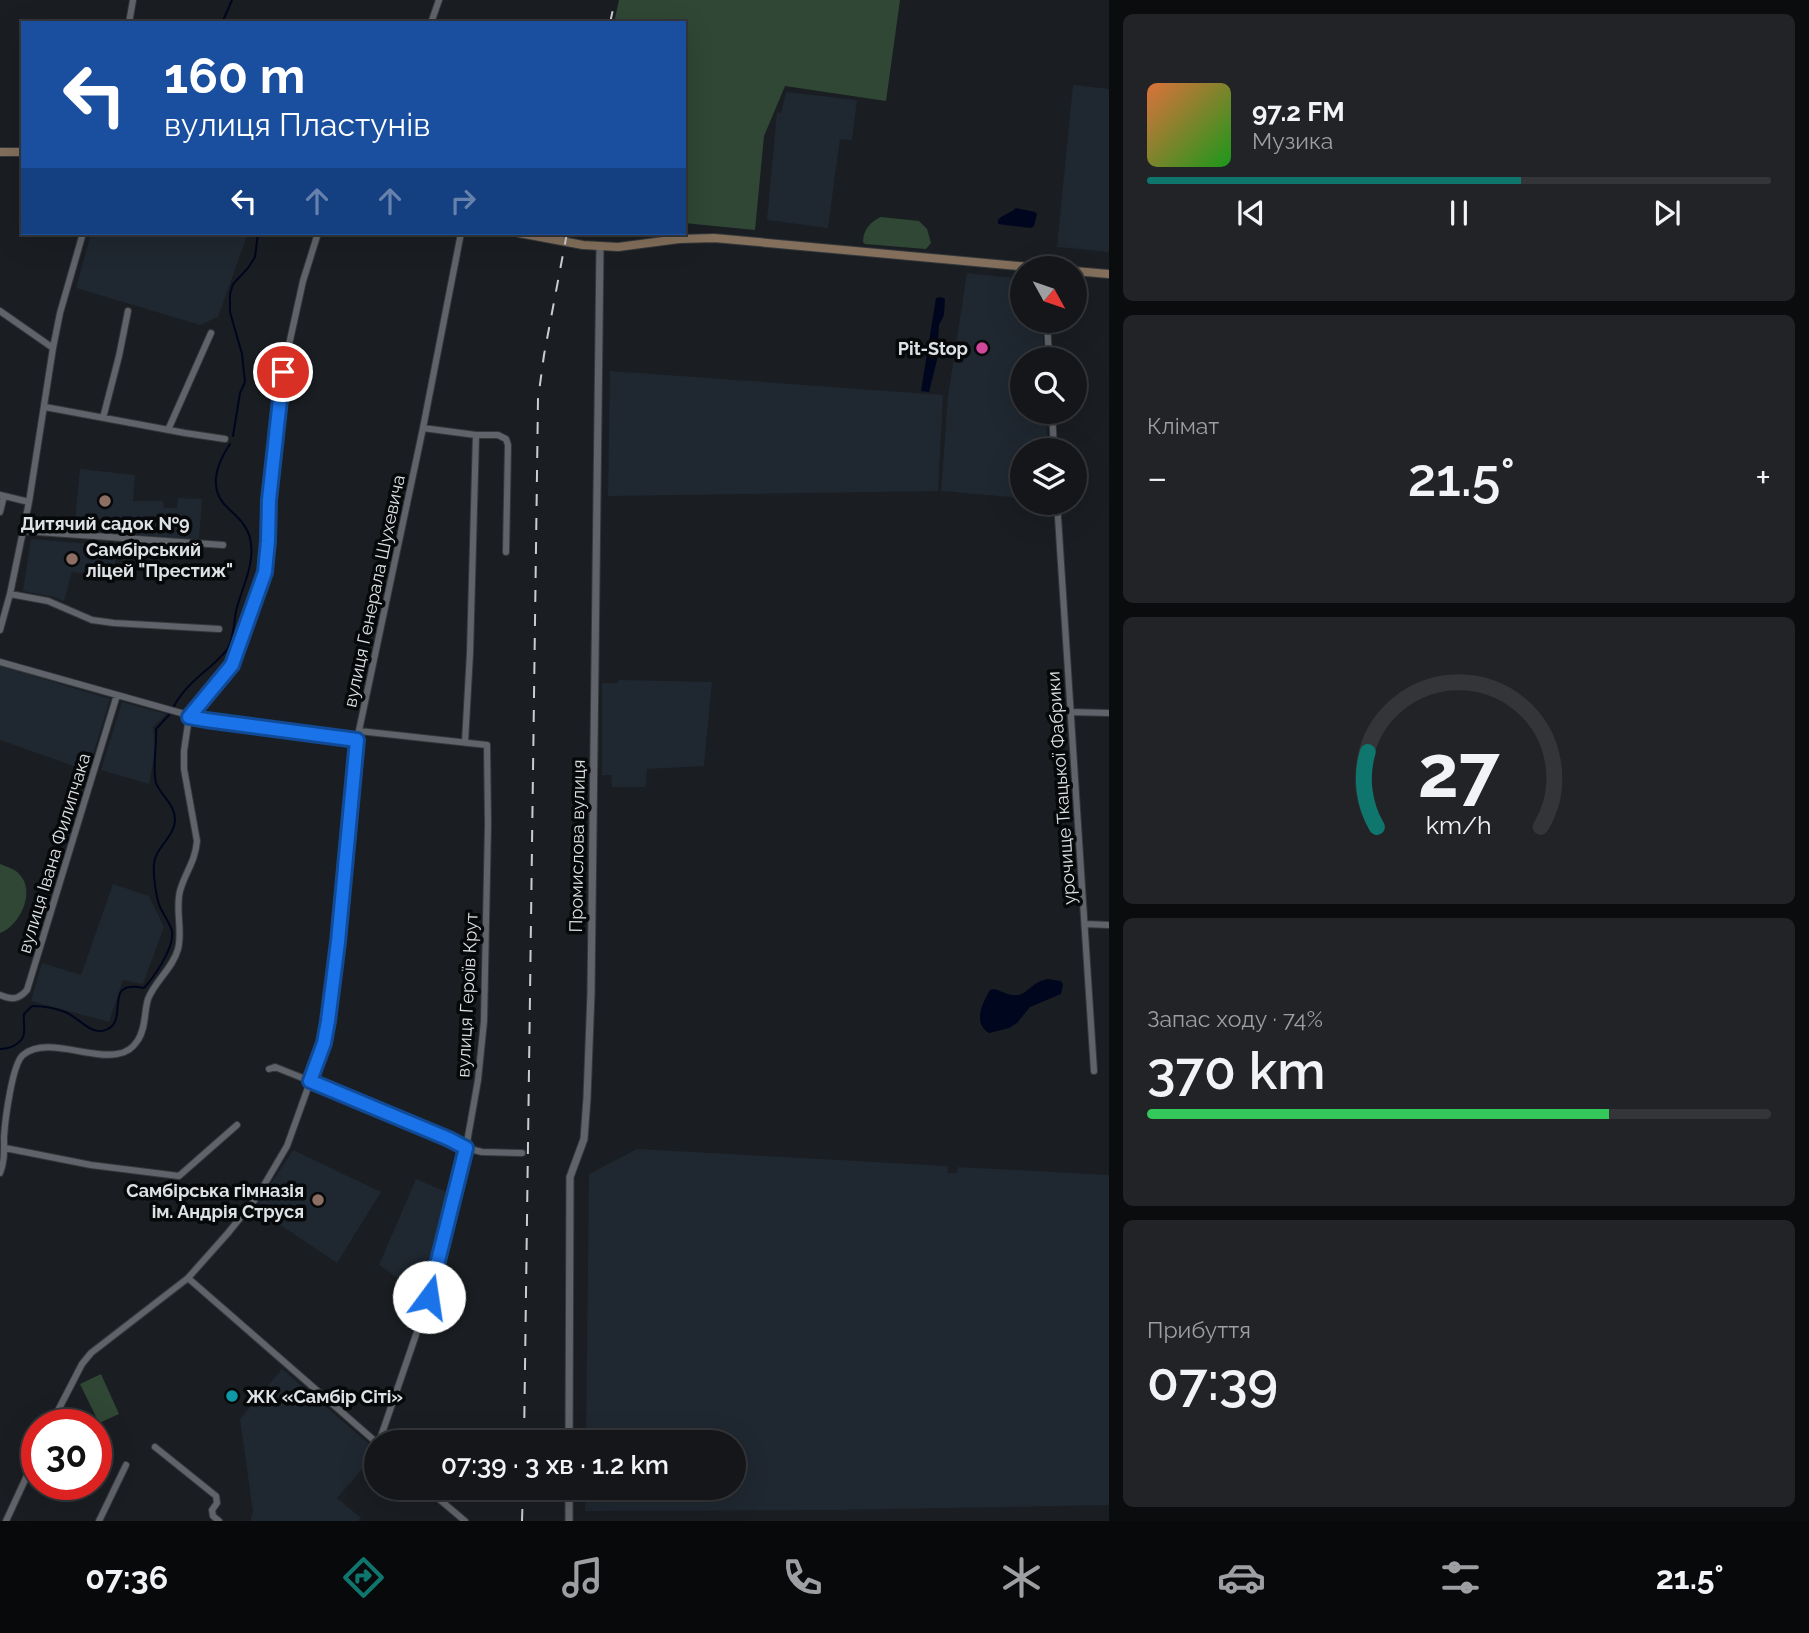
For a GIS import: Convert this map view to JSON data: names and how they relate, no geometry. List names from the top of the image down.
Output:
{
  "streets": {
    "street": [
      "вулиця Генерала Шухевича",
      "урочище Ткацької Фабрики",
      "Промислова вулиця",
      "вулиця Івана Филипчака",
      "вулиця Героїв Крут"
    ]
  },
  "places": [
    "Pit-Stop",
    "Дитячий садок №9",
    "Самбірський ліцей \"Престиж\"",
    "Самбірська гімназія ім. Андрія Струся",
    "ЖК «Самбір Сіті»"
  ],
  "north": "bottom right",
  "page": {
    "turn": ["160 m", "вулиця Пластунів"],
    "song": ["97.2 FM", "Музика"],
    "tile": [
      "Клімат",
      ["Запас ходу · 74%", "370 km"],
      ["Прибуття", "07:39"]
    ],
    "heat": ["−", "21.5°", "+"],
    "limit": "30",
    "trip": "07:39 · 3 хв · 1.2 km",
    "tabs": ["07:36", "21.5°"],
    "gauge": ["27", "km/h"]
  }
}
